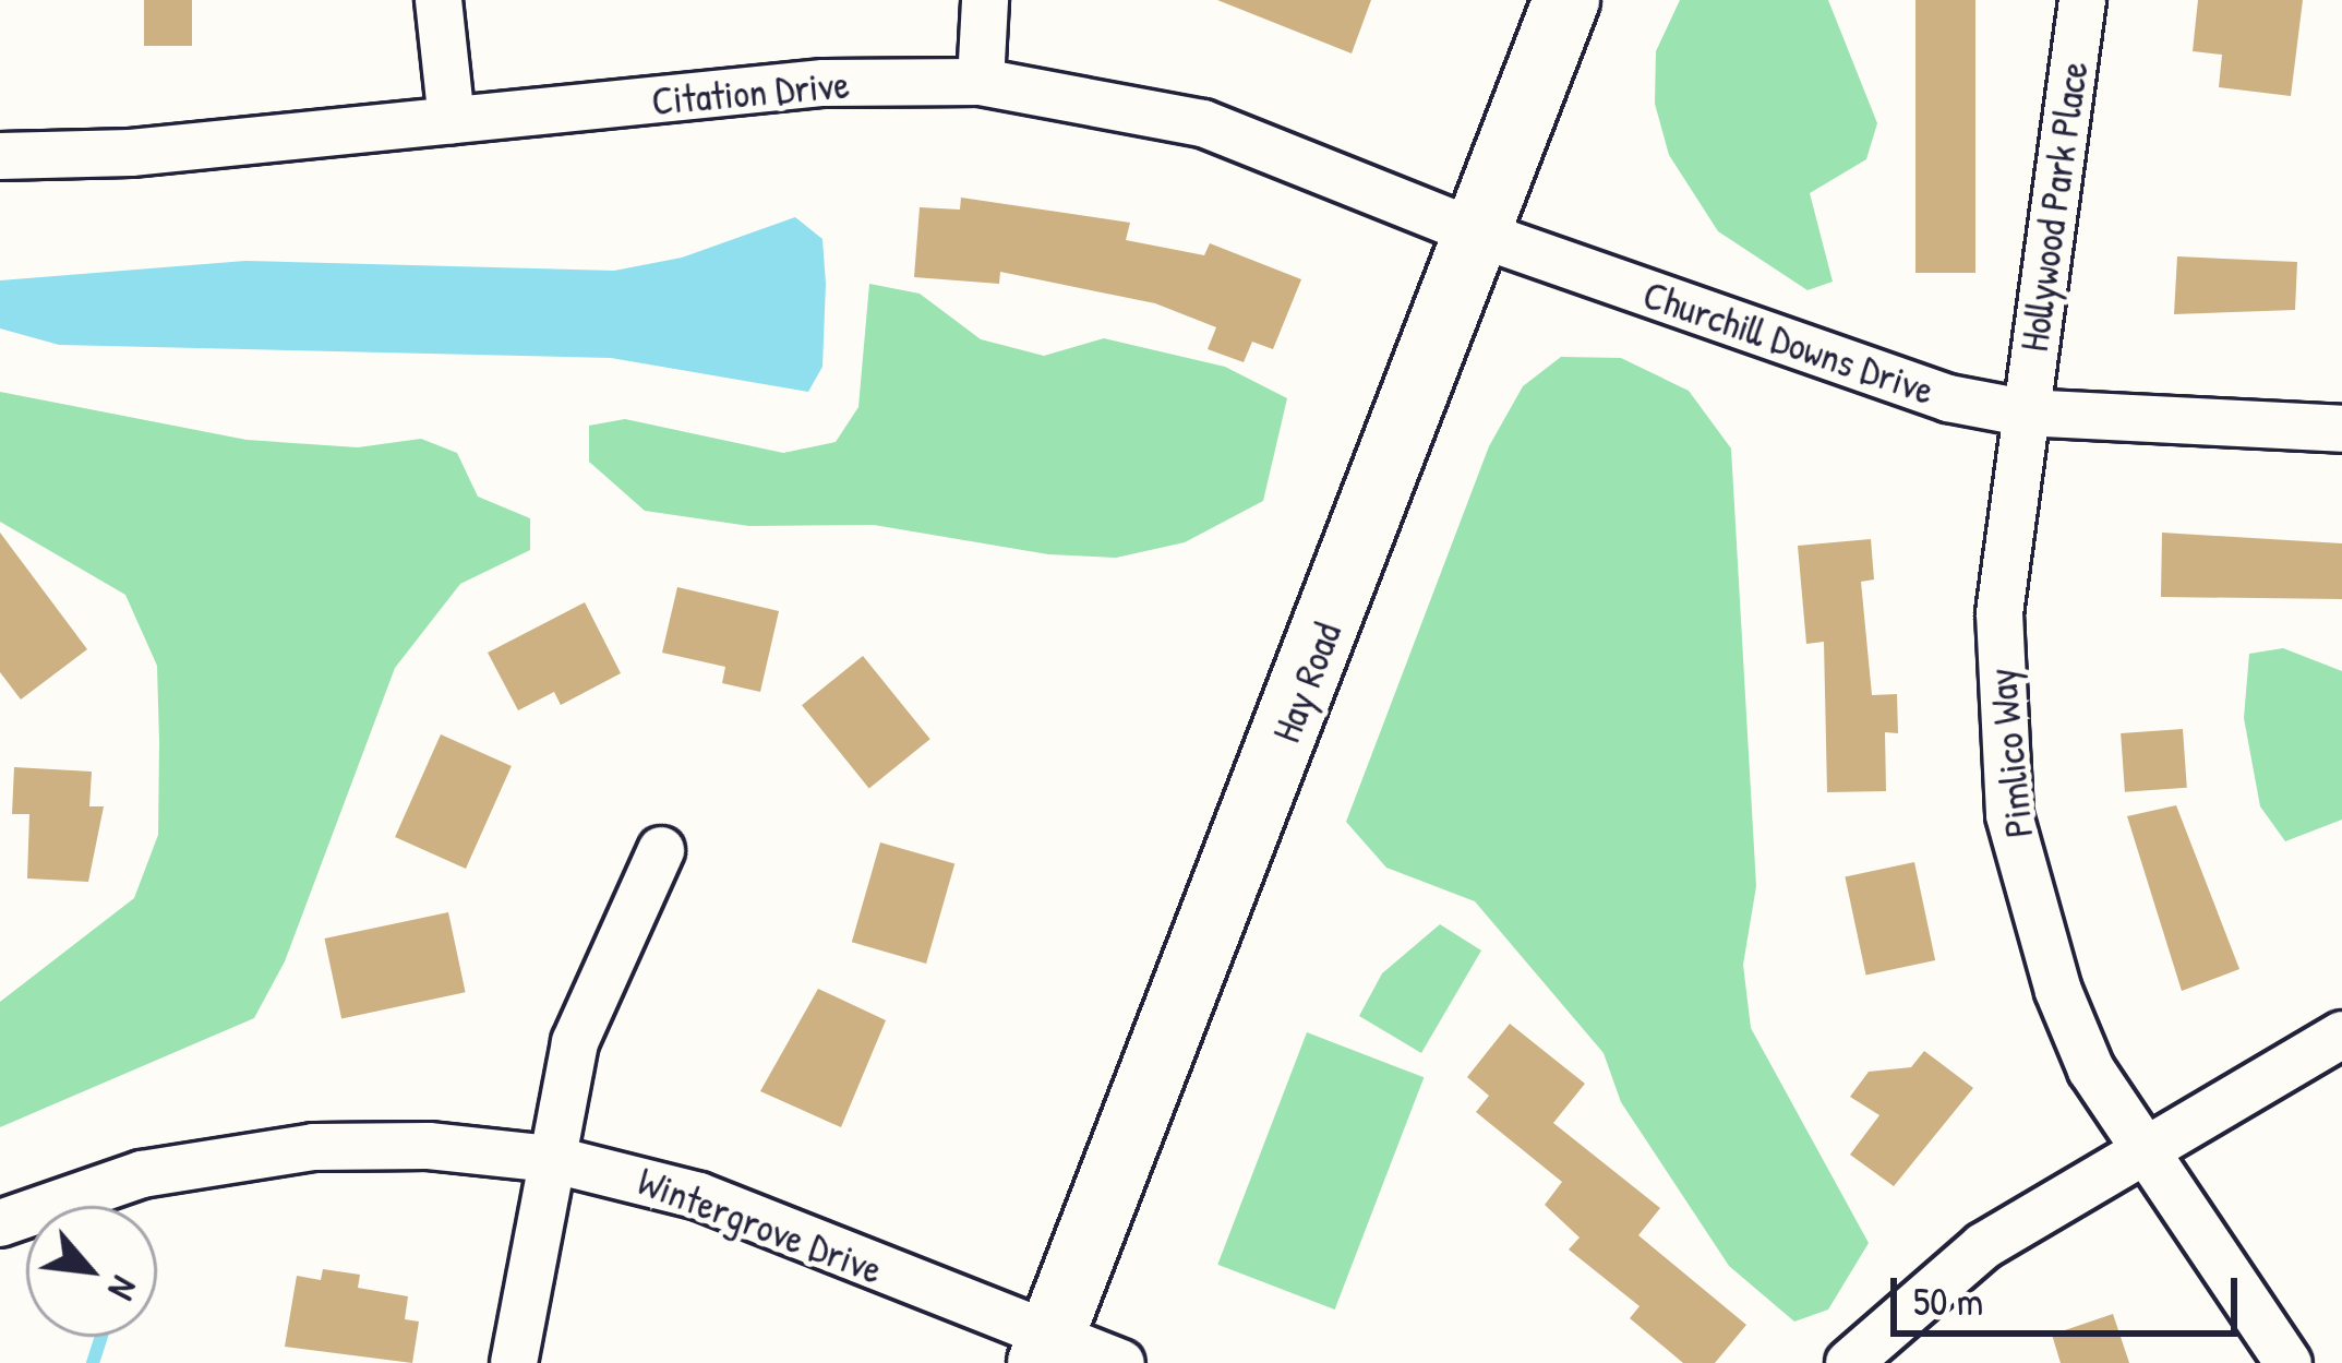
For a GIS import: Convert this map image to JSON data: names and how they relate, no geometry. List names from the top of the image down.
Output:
{
  "streets": {
    "street": [
      "Citation Drive",
      "Hollywood Park Place",
      "Churchill Downs Drive",
      "Hay Road",
      "Pimlico Way",
      "Wintergrove Drive"
    ]
  },
  "crossings": [
    ["Citation Drive", "Churchill Downs Drive"],
    ["Citation Drive", "Hay Road"],
    ["Hollywood Park Place", "Churchill Downs Drive"],
    ["Hollywood Park Place", "Pimlico Way"],
    ["Churchill Downs Drive", "Hay Road"],
    ["Churchill Downs Drive", "Pimlico Way"],
    ["Hay Road", "Wintergrove Drive"]
  ],
  "scale_bar": "50 m",
  "north": "bottom right"
}
